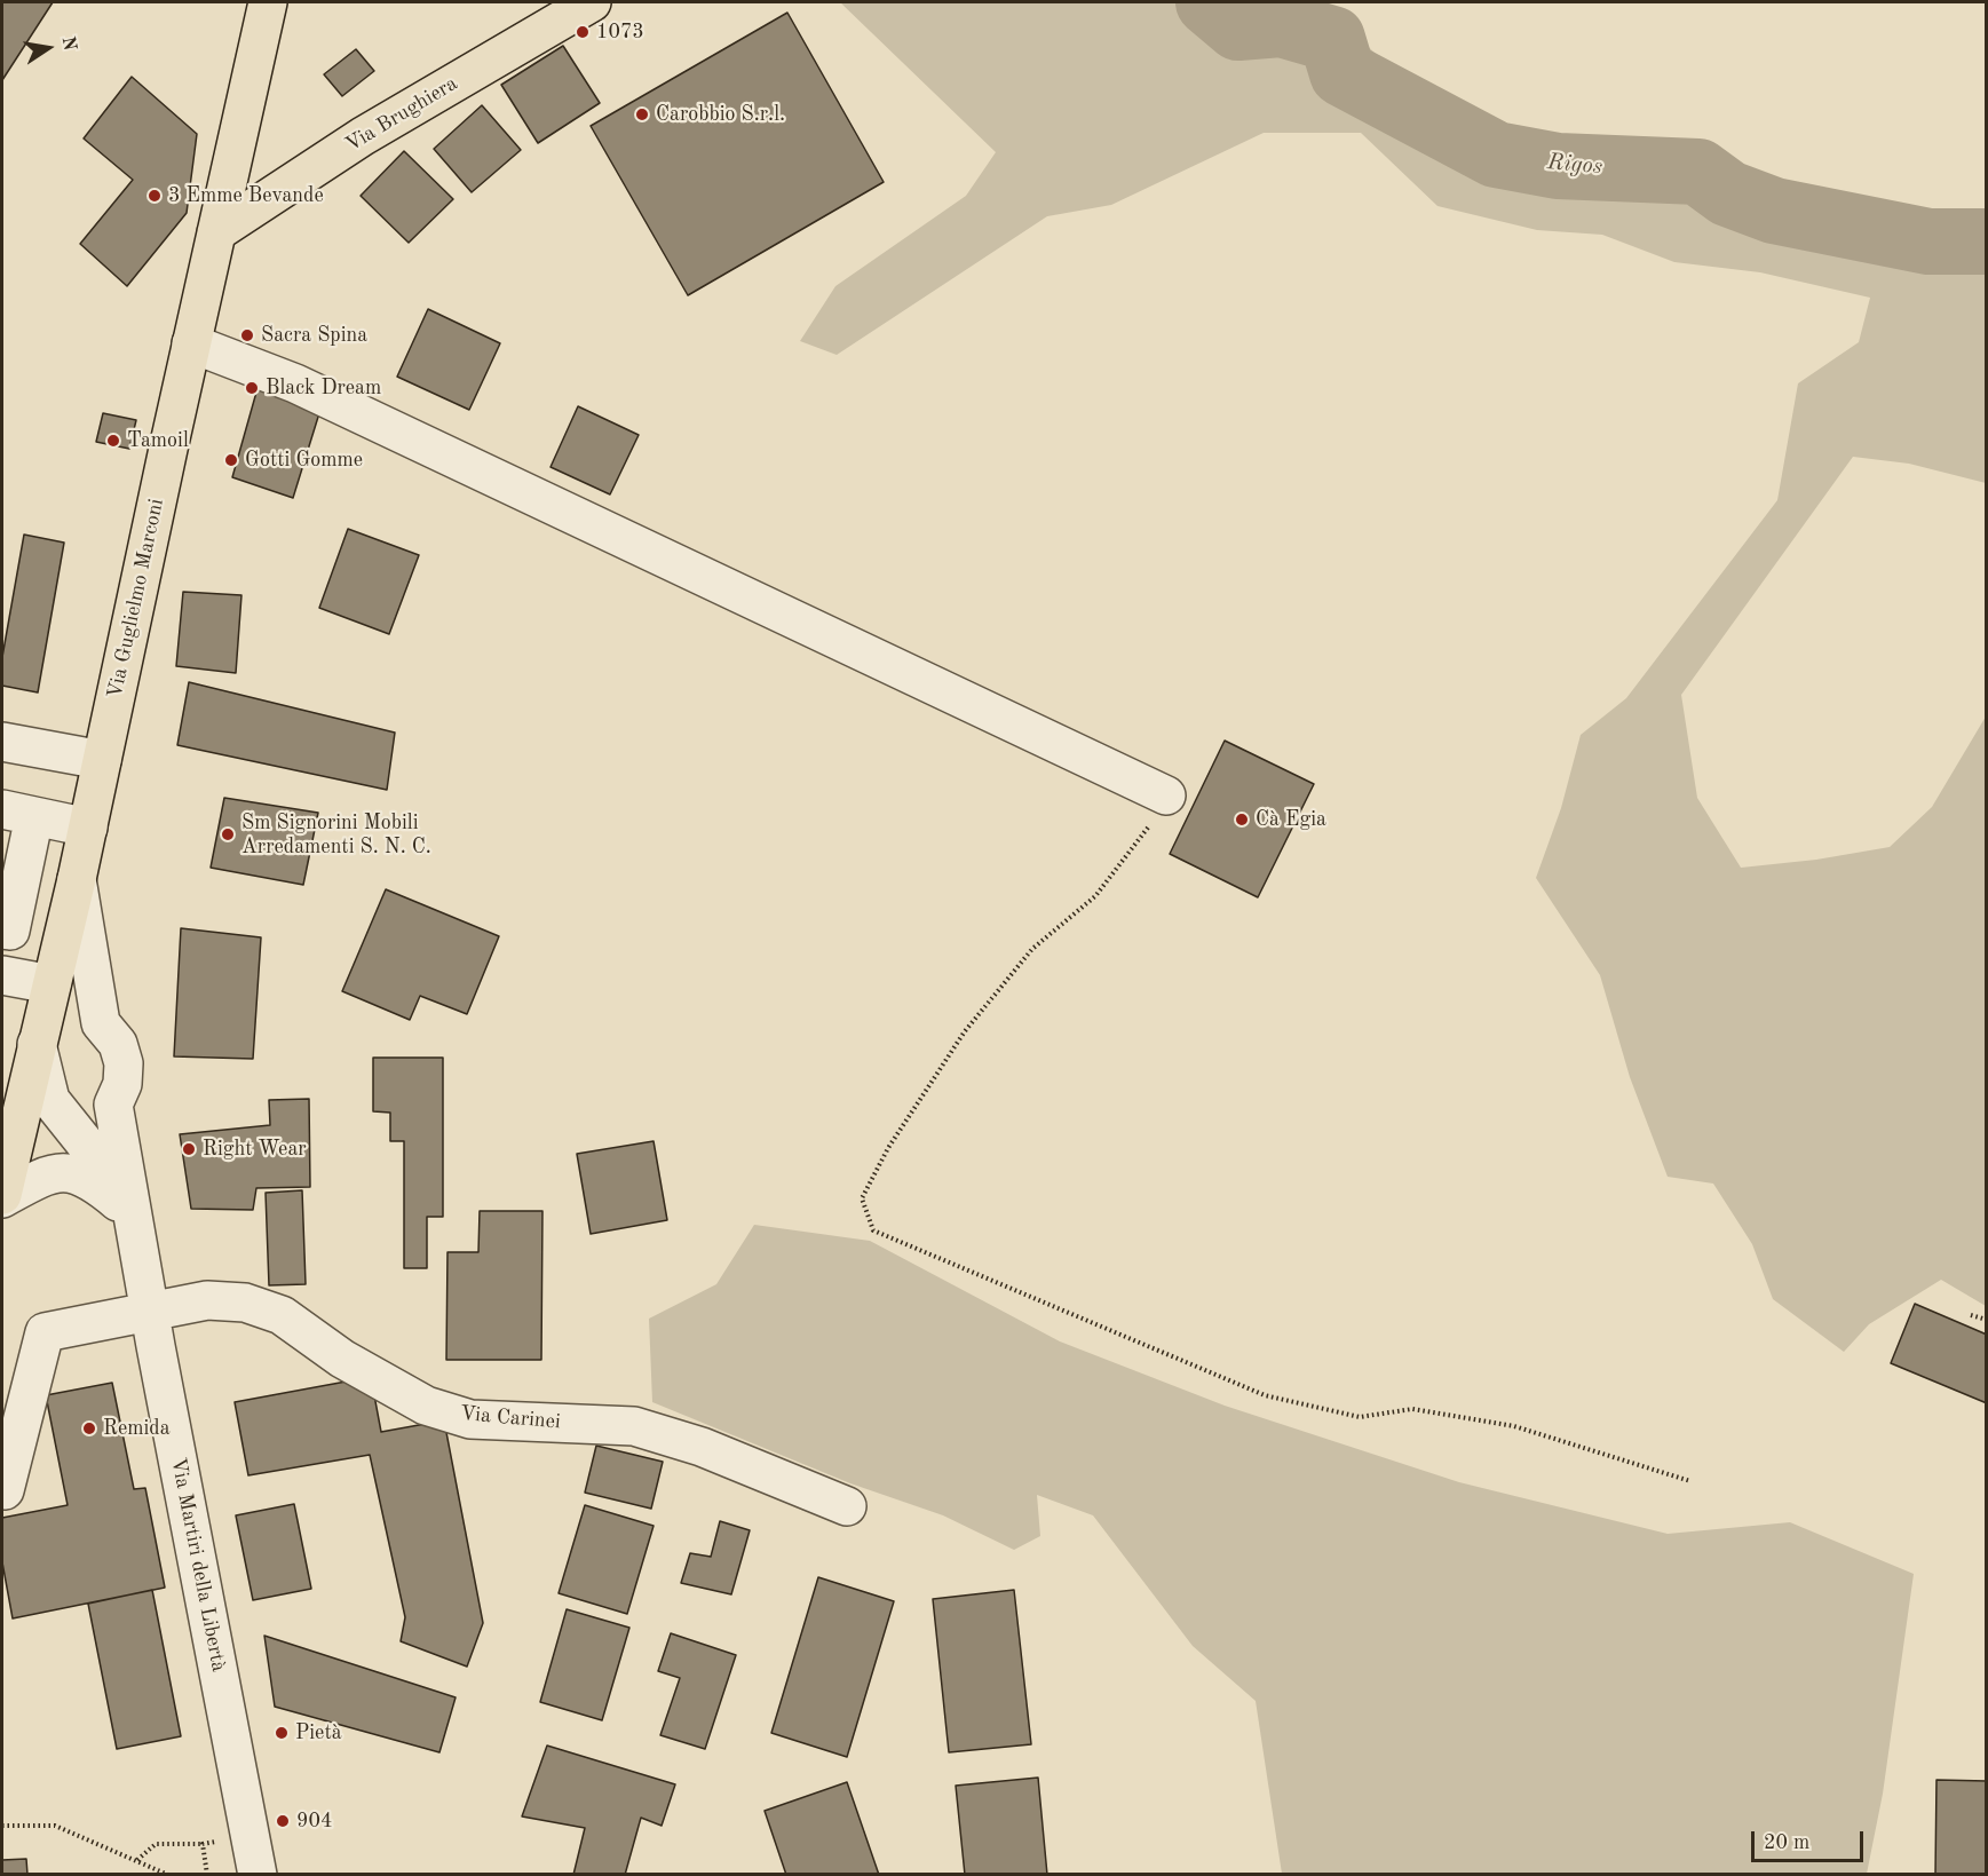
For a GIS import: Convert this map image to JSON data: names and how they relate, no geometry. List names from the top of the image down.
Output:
{
  "streets": {
    "main road": ["Via Brughiera", "Via Guglielmo Marconi"],
    "street": ["Via Carinei", "Via Martiri della Libertà"]
  },
  "crossings": [
    ["Via Brughiera", "Via Guglielmo Marconi"],
    ["Via Guglielmo Marconi", "Via Martiri della Libertà"],
    ["Via Carinei", "Via Martiri della Libertà"]
  ],
  "water": ["Rigos"],
  "places": [
    "1073",
    "Carobbio S.r.l.",
    "3 Emme Bevande",
    "Sacra Spina",
    "Black Dream",
    "Tamoil",
    "Gotti Gomme",
    "Cà Egia",
    "Sm Signorini Mobili Arredamenti S. N. C.",
    "Right Wear",
    "Remida",
    "Pietà",
    "904"
  ],
  "scale_bar": "20 m",
  "north": "right"
}
